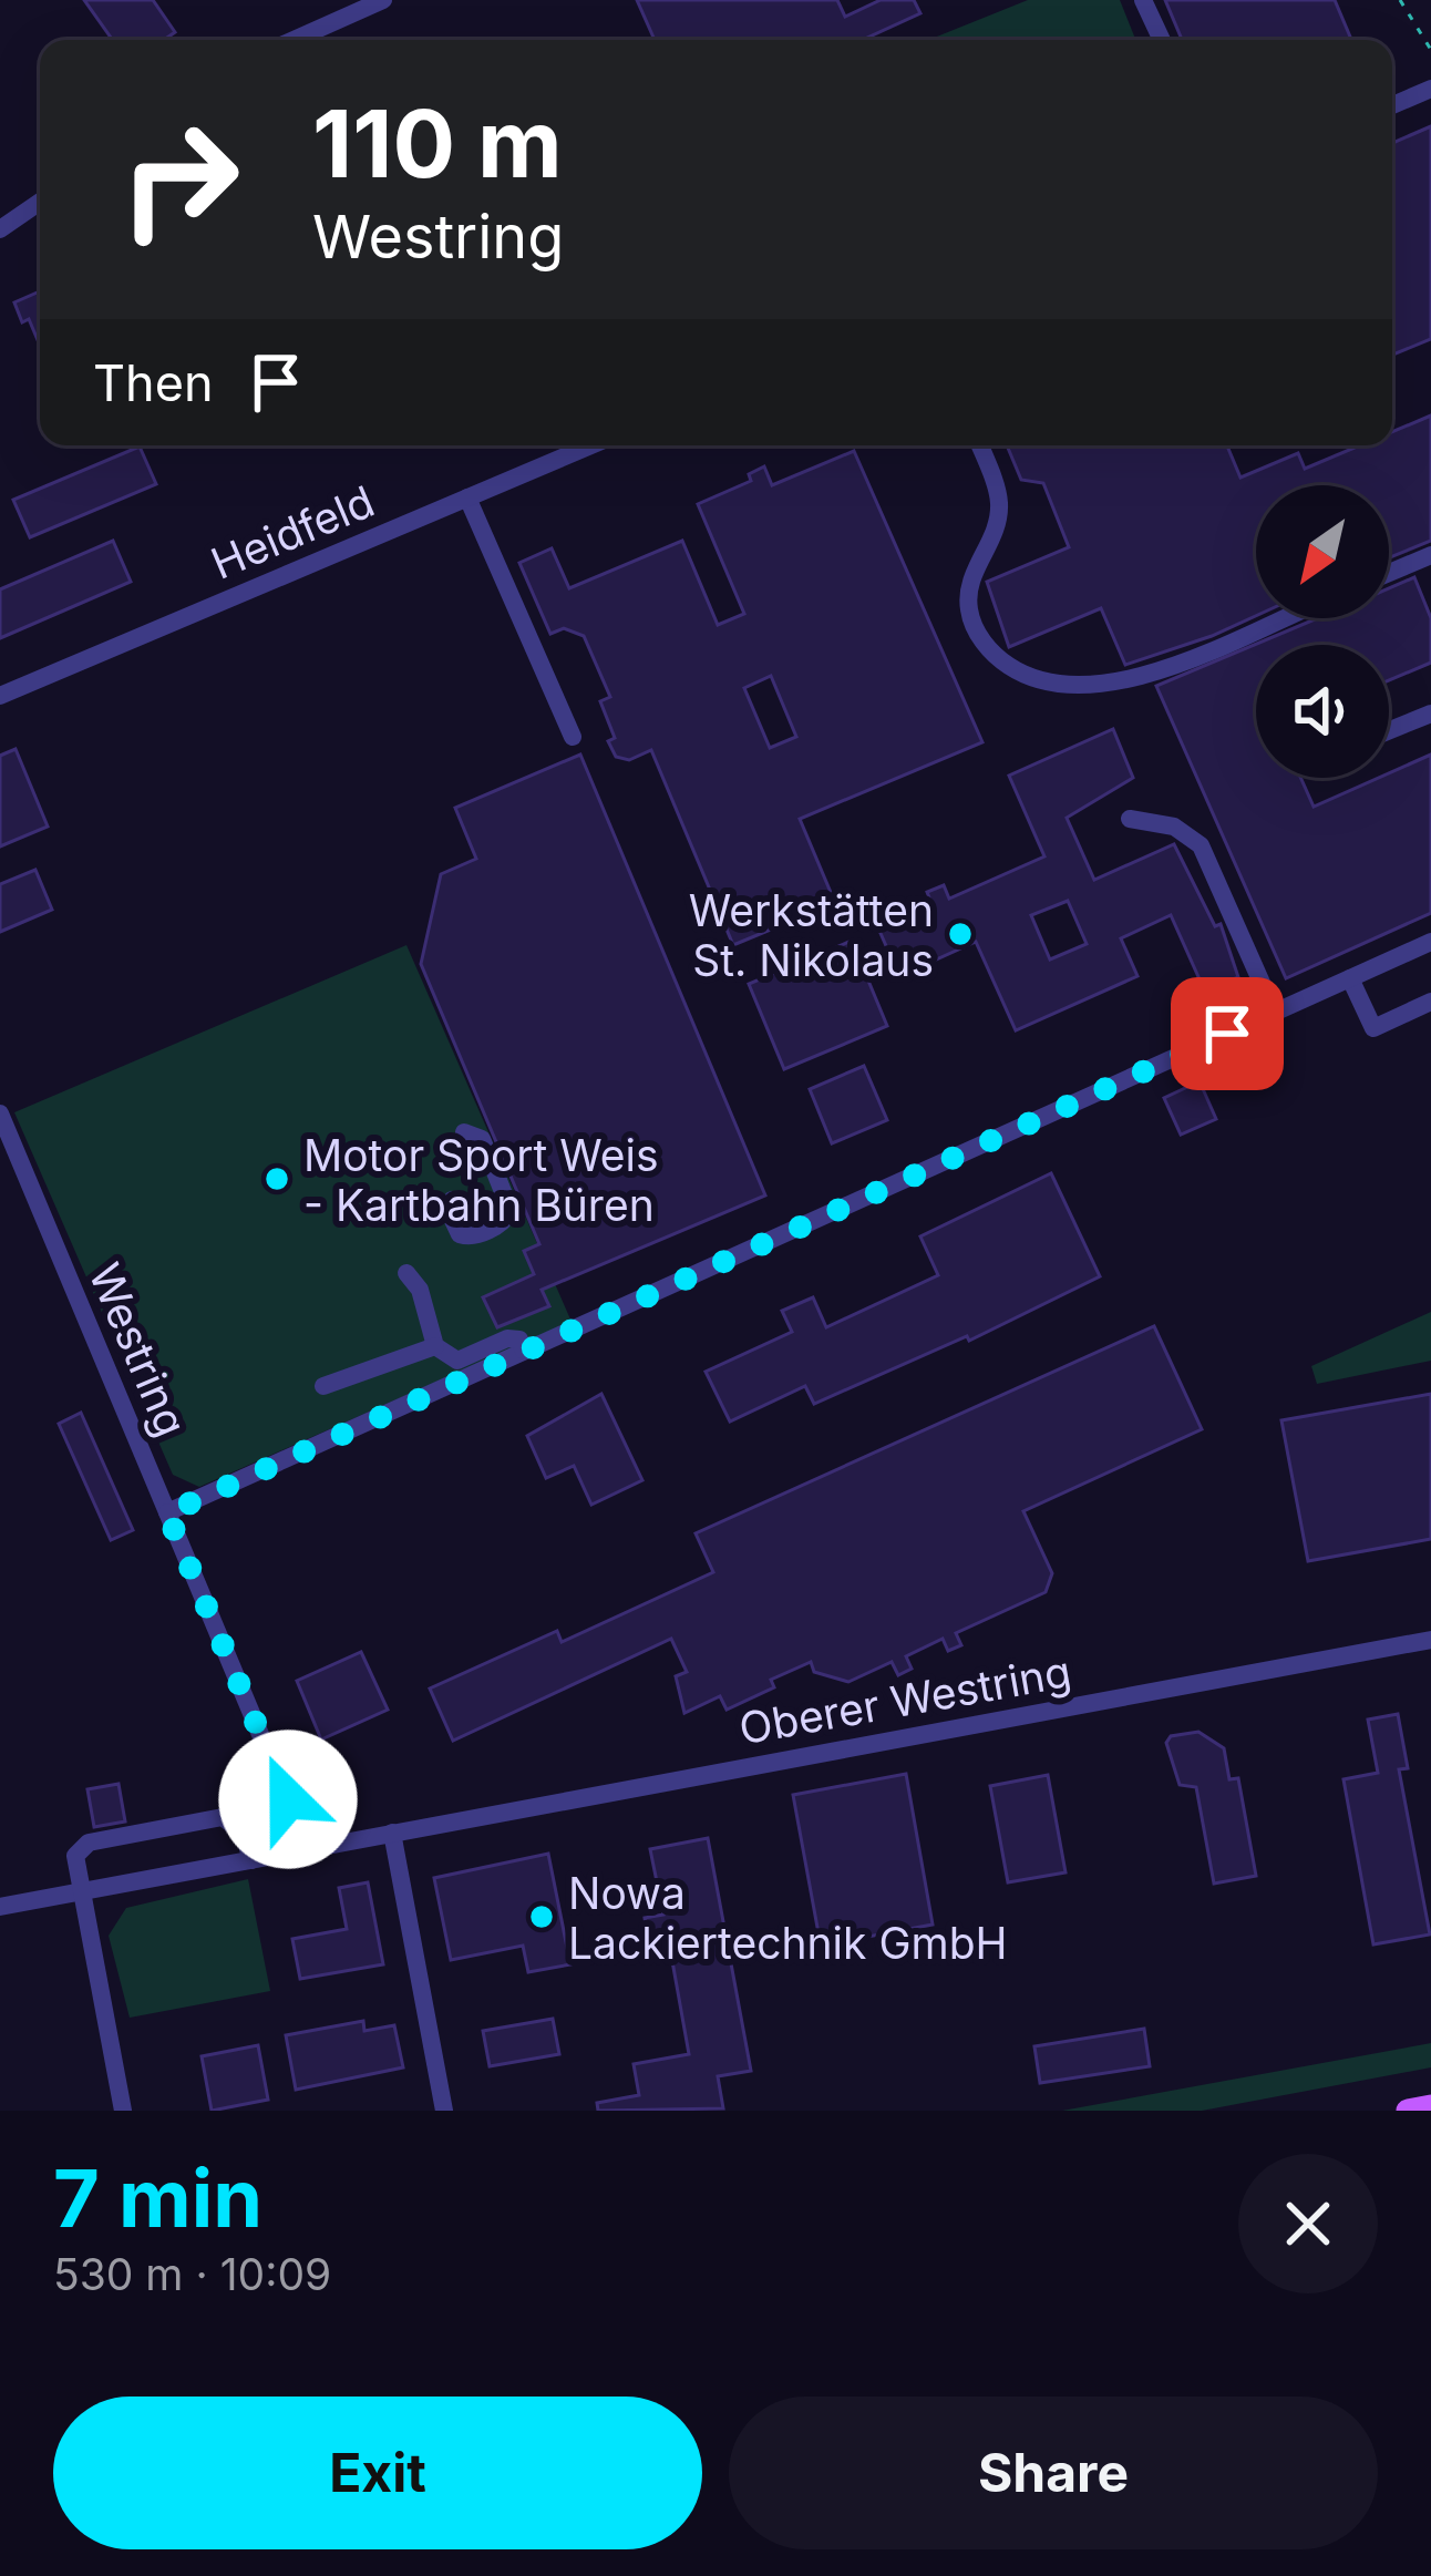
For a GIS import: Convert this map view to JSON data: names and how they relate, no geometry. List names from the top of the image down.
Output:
{
  "streets": {
    "street": ["Heidfeld", "Westring", "Oberer Westring"]
  },
  "places": ["Werkstätten St. Nikolaus", "Motor Sport Weis - Kartbahn Büren", "Nowa Lackiertechnik GmbH"],
  "north": "bottom left",
  "page": {
    "turn": ["110 m", "Westring"],
    "then": "Then",
    "heading": ["7 min", "530 m · 10:09"],
    "buttons": ["Exit", "Share"]
  }
}
